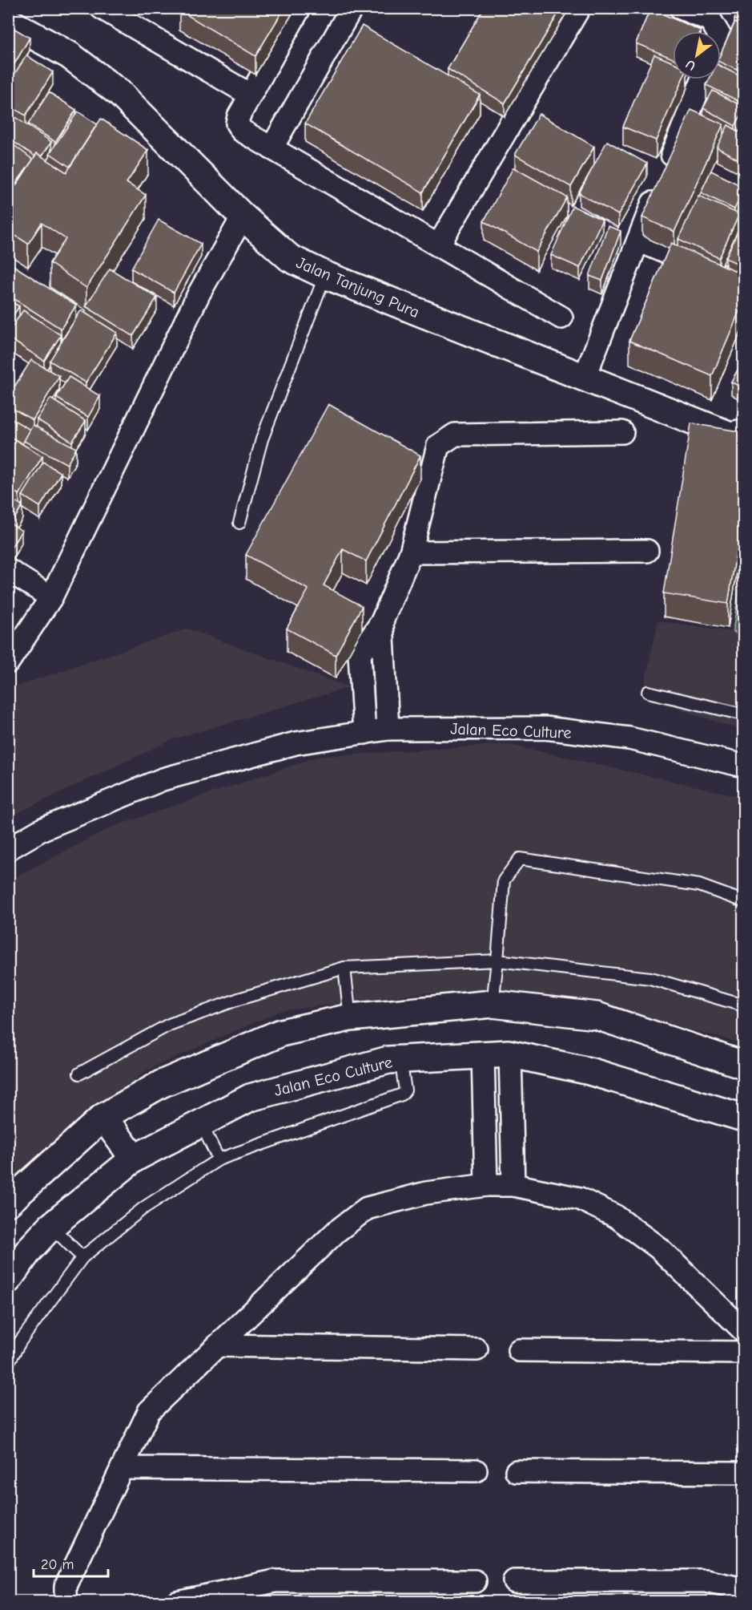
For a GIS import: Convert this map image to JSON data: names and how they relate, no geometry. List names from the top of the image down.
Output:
{
  "streets": {
    "street": ["Jalan Tanjung Pura", "Jalan Eco Culture"]
  },
  "scale_bar": "20 m",
  "north": "bottom left"
}
